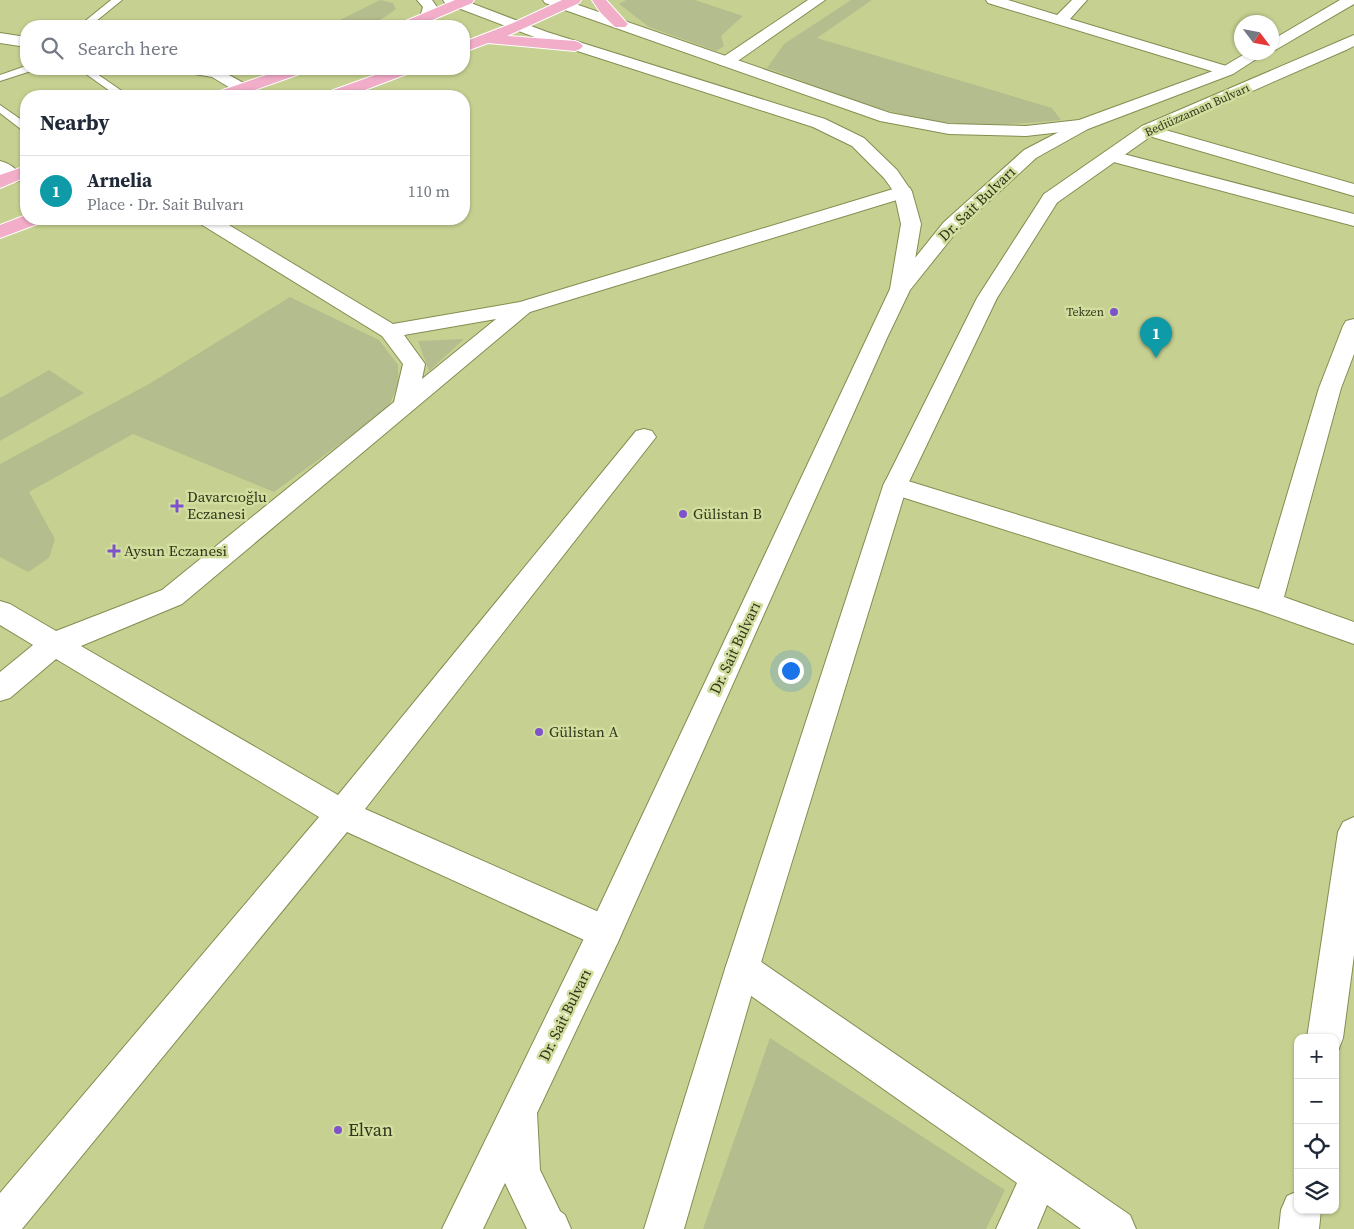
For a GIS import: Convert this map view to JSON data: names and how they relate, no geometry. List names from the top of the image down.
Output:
{
  "streets": {
    "street": ["Bediüzzaman Bulvarı", "Dr. Sait Bulvarı"]
  },
  "crossings": [
    ["Bediüzzaman Bulvarı", "Dr. Sait Bulvarı"]
  ],
  "places": {
    "other": [
      "Tekzen",
      "Gülistan B",
      "Gülistan A",
      "Elvan"
    ],
    "health": ["Davarcıoğlu Eczanesi", "Aysun Eczanesi"]
  },
  "north": "bottom right",
  "page": {
    "search": "Search here",
    "heading": "Nearby",
    "list": [
      {
        "mark": "1",
        "name": "Arnelia",
        "note": "Place · Dr. Sait Bulvarı",
        "value": "110 m"
      }
    ],
    "pins": "1",
    "map_buttons": ["+", "−"]
  }
}
